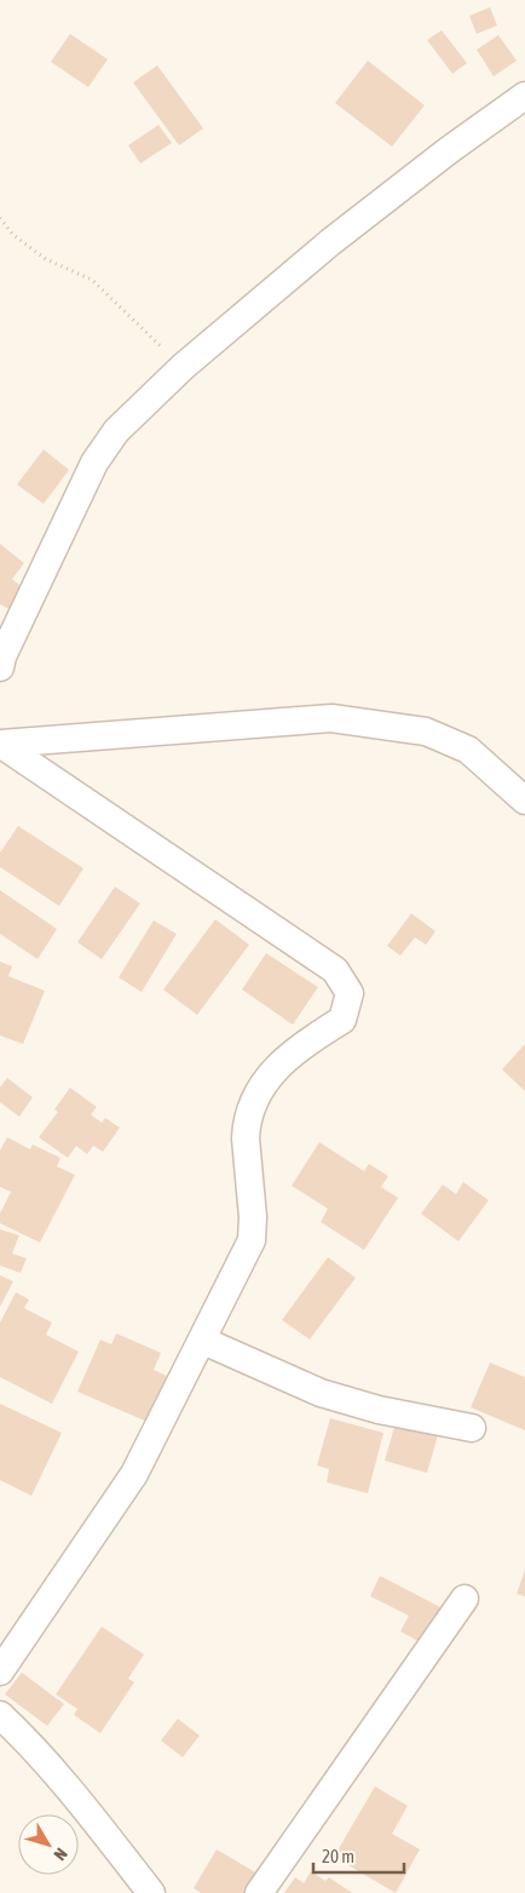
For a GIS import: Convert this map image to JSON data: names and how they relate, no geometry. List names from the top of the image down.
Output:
{
  "scale_bar": "20 m",
  "north": "bottom right"
}
